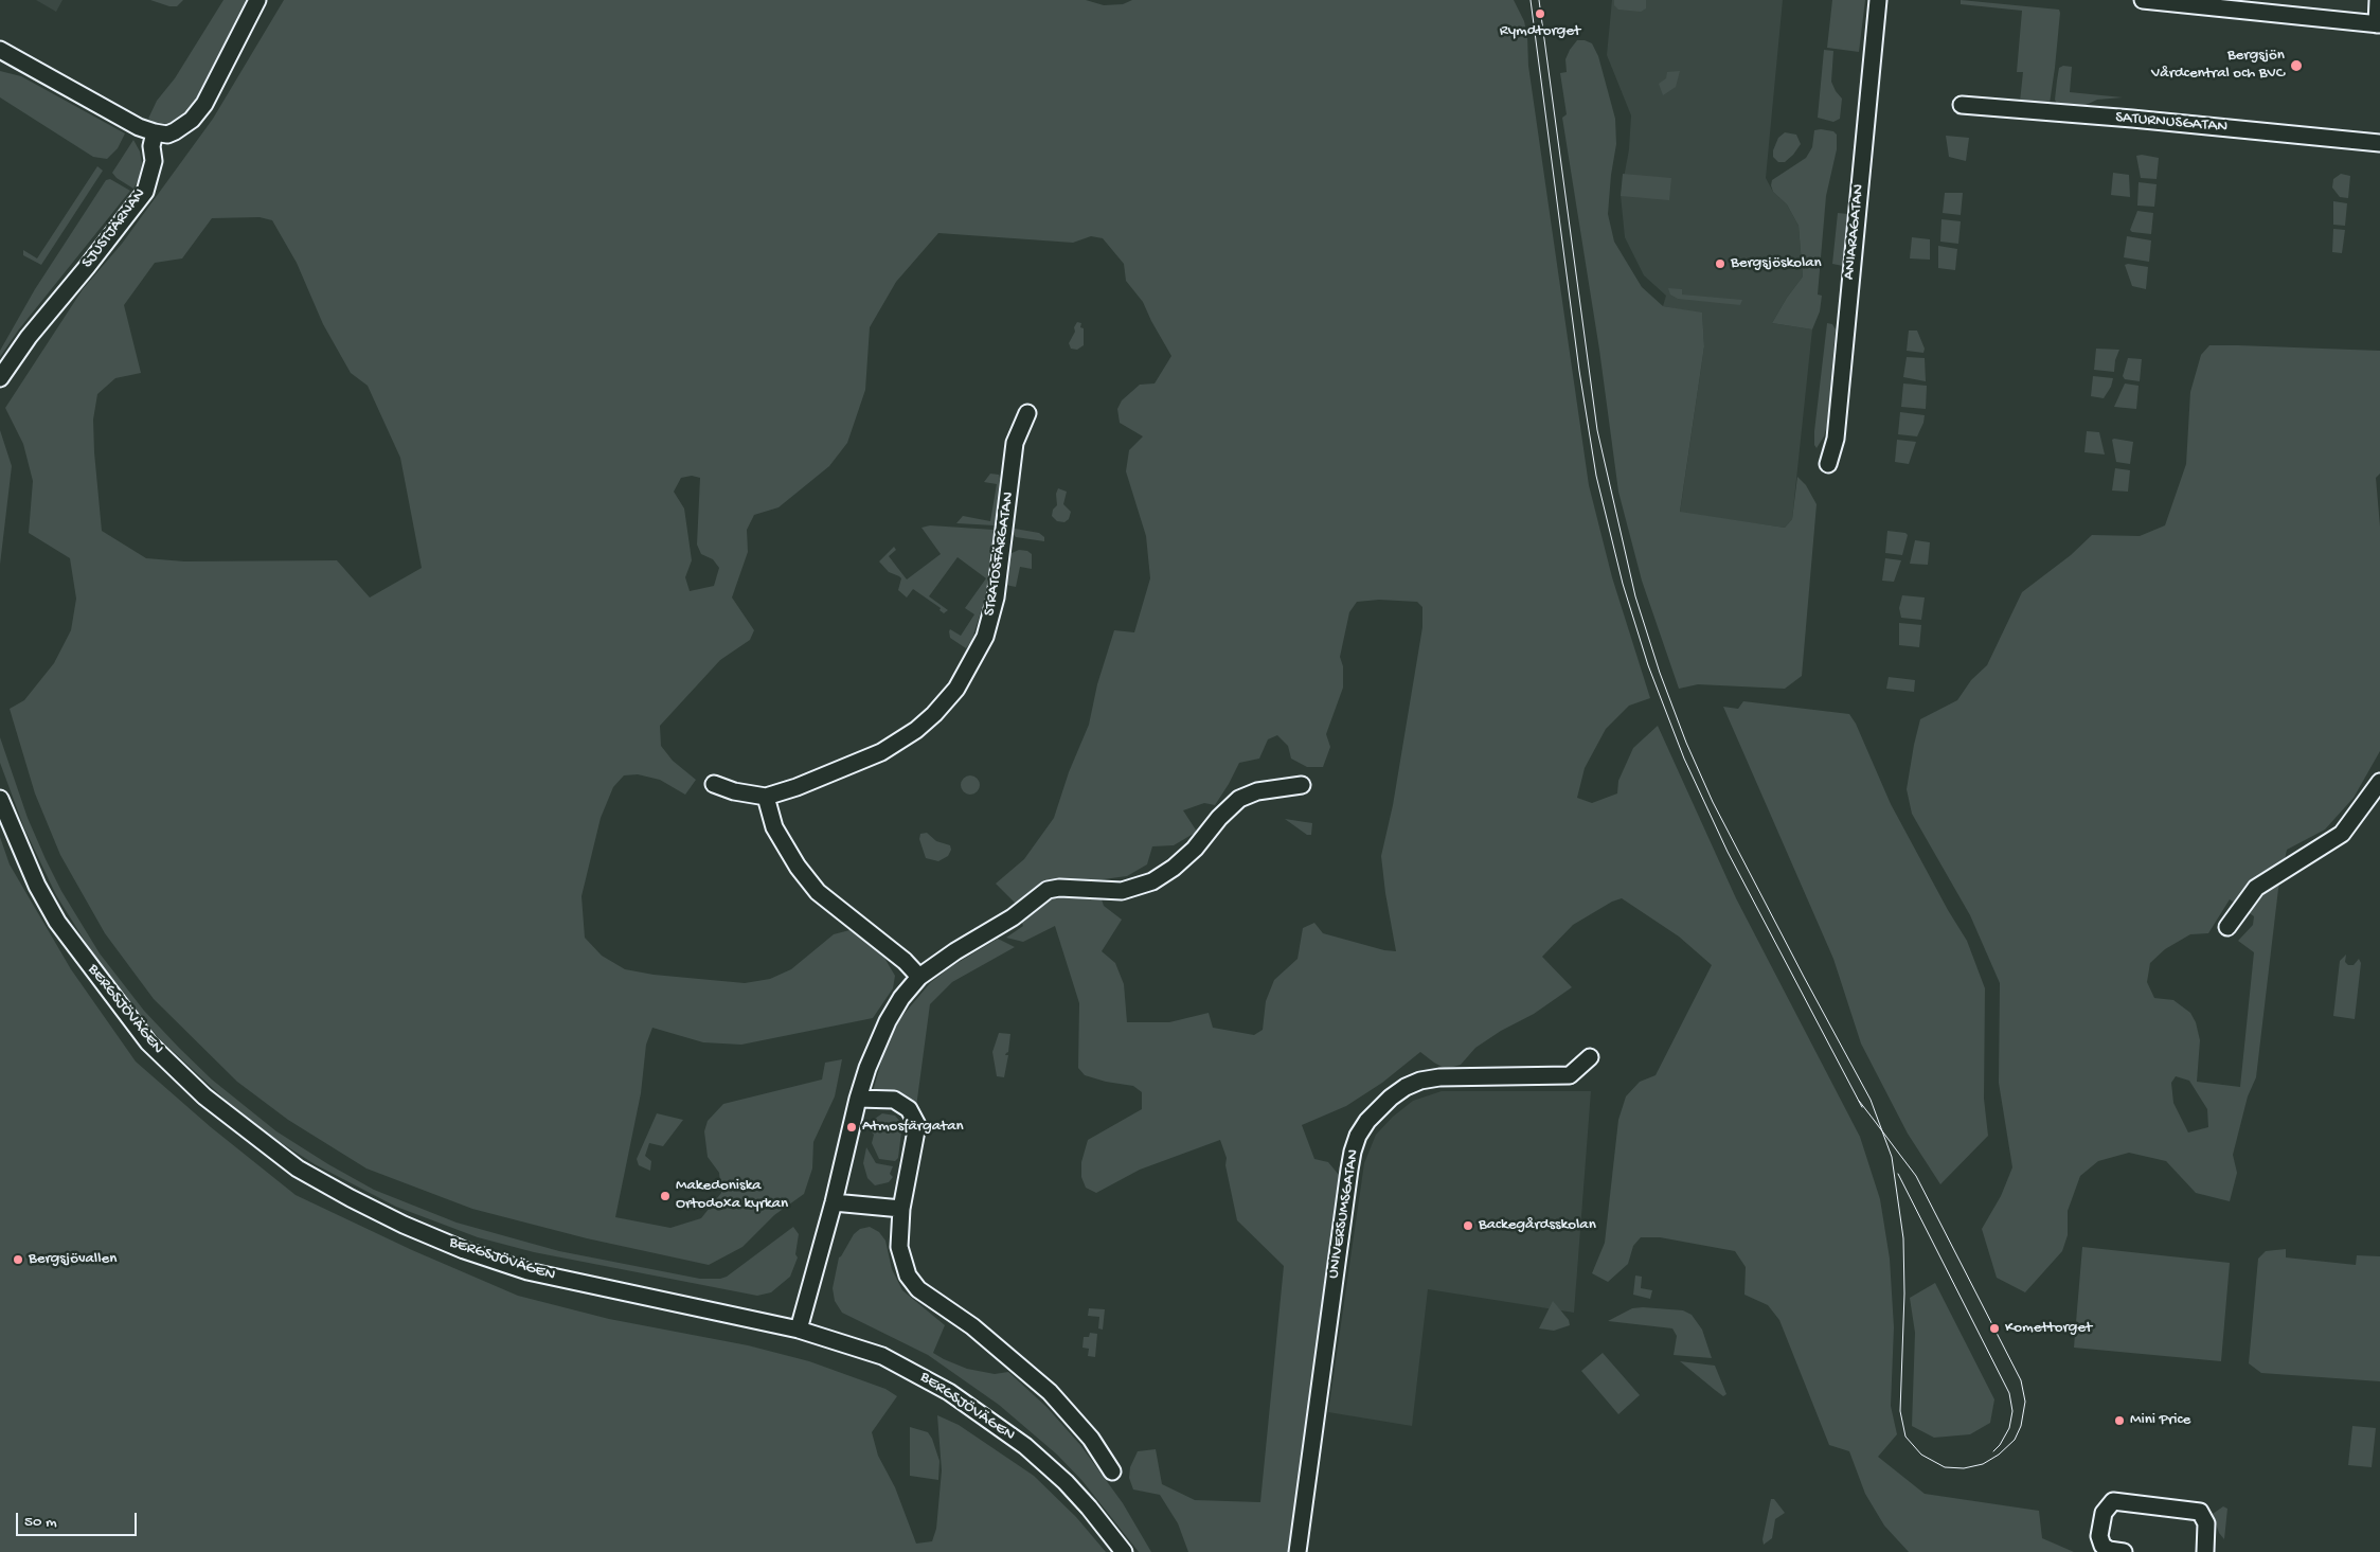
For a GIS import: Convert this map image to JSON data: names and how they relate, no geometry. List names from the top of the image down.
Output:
{
  "streets": {
    "street": [
      "SATURNUSGATAN",
      "SJUSTJÄRNAN",
      "ANIARAGATAN",
      "STRATOSFÄRGATAN",
      "BERGSJÖVÄGEN",
      "UNIVERSUMSGATAN"
    ]
  },
  "places": [
    "Rymdtorget",
    "Bergsjön Vårdcentral och BVC",
    "Bergsjöskolan",
    "Atmosfärgatan",
    "Makedoniska Ortodoxa kyrkan",
    "Backegårdsskolan",
    "Bergsjövallen",
    "Komettorget",
    "Mini Price"
  ],
  "scale_bar": "50 m"
}
